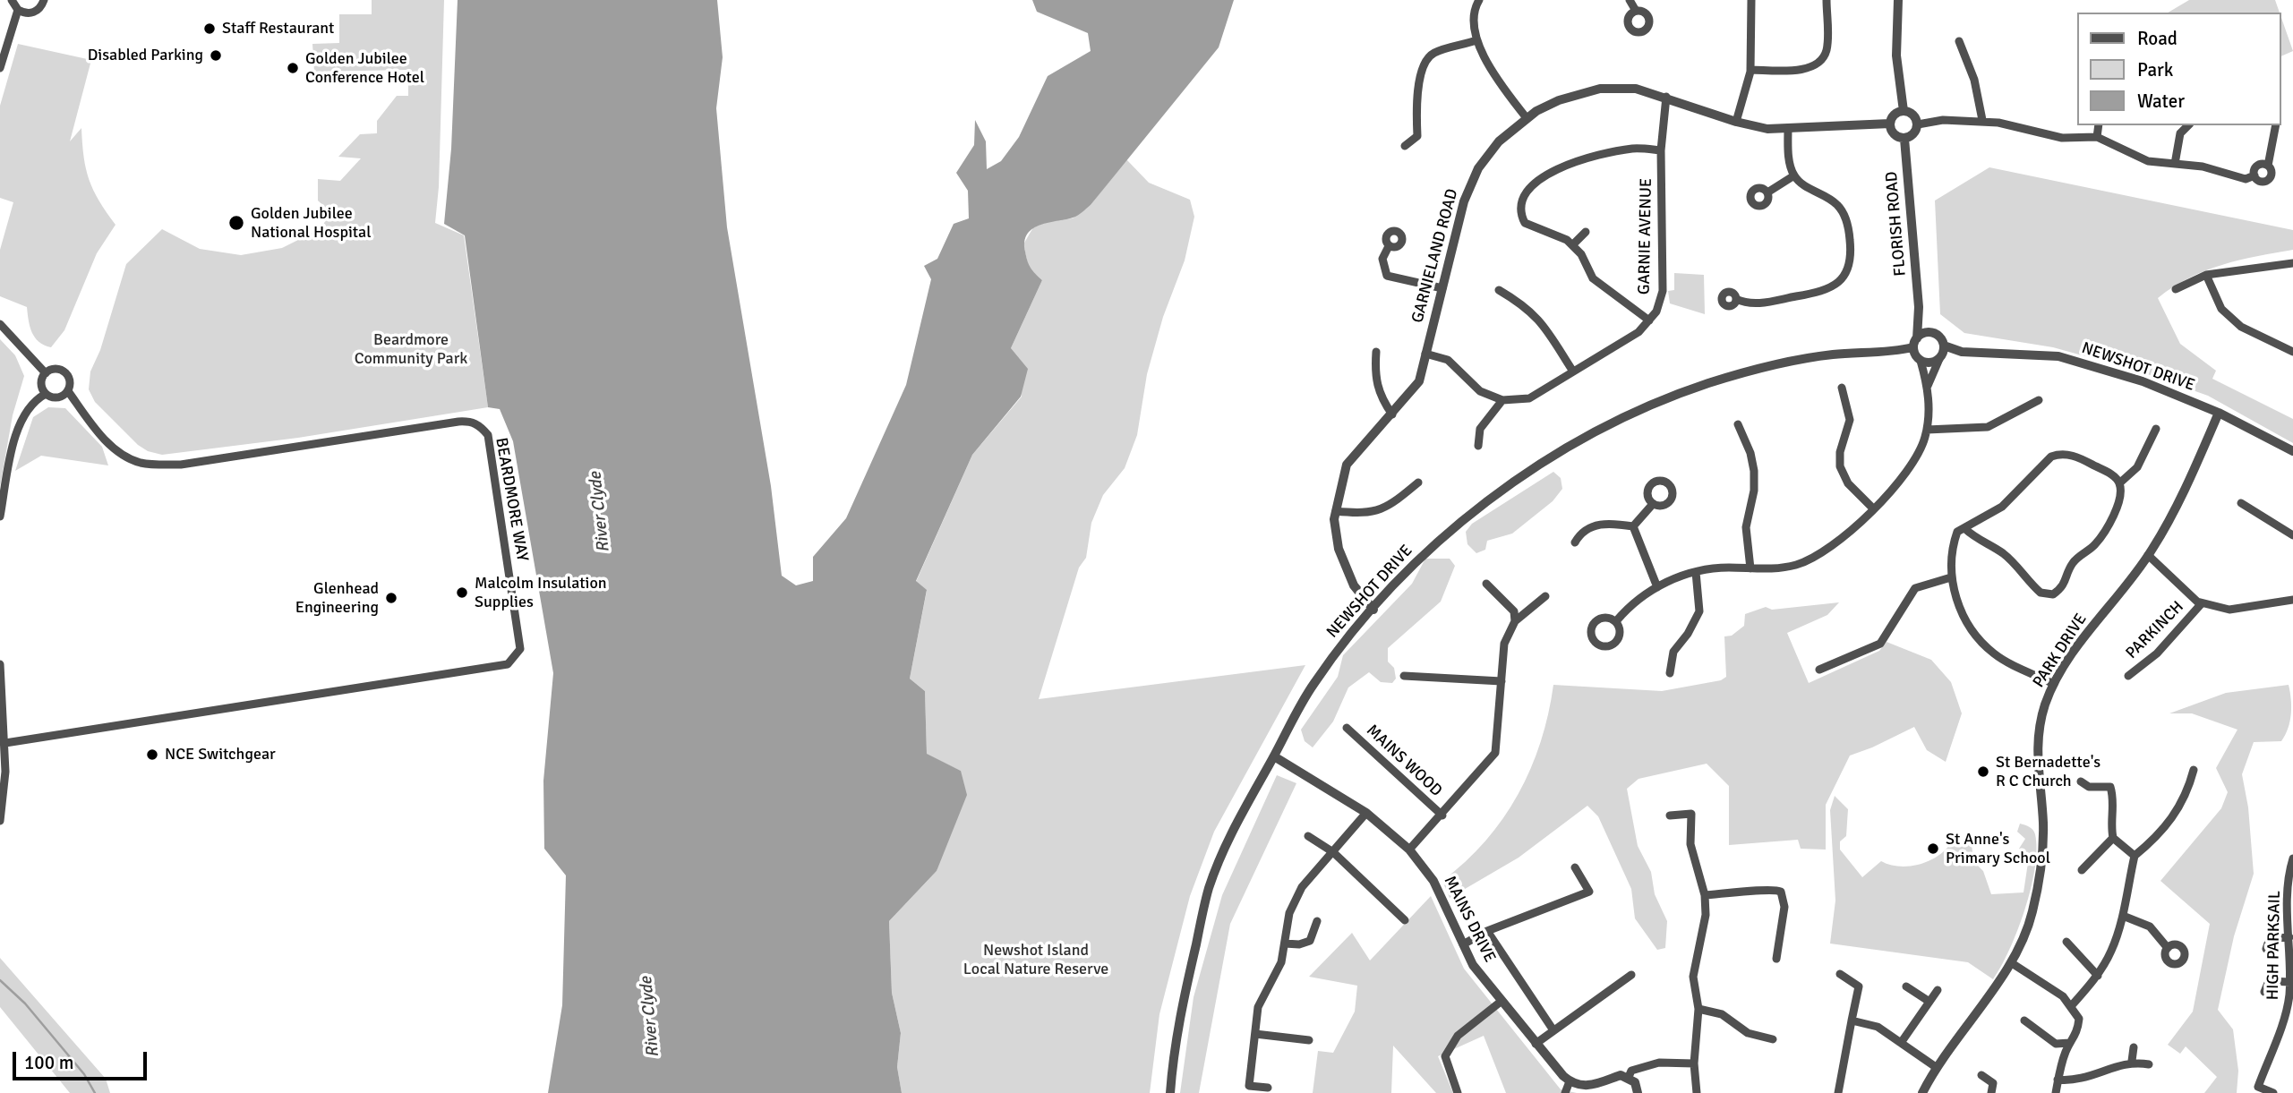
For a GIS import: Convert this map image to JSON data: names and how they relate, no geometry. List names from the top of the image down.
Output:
{
  "streets": {
    "street": [
      "FLORISH ROAD",
      "GARNIE AVENUE",
      "GARNIELAND ROAD",
      "NEWSHOT DRIVE",
      "BEARDMORE WAY",
      "PARKINCH",
      "PARK DRIVE",
      "MAINS WOOD",
      "MAINS DRIVE",
      "HIGH PARKSAIL"
    ]
  },
  "crossings": [
    ["FLORISH ROAD", "GARNIELAND ROAD"],
    ["FLORISH ROAD", "NEWSHOT DRIVE"],
    ["GARNIE AVENUE", "GARNIELAND ROAD"],
    ["GARNIELAND ROAD", "NEWSHOT DRIVE"],
    ["NEWSHOT DRIVE", "PARK DRIVE"],
    ["NEWSHOT DRIVE", "MAINS DRIVE"],
    ["PARKINCH", "PARK DRIVE"],
    ["MAINS WOOD", "MAINS DRIVE"]
  ],
  "water": ["River Clyde"],
  "parks": ["Beardmore Community Park", "Newshot Island Local Nature Reserve"],
  "places": [
    "Staff Restaurant",
    "Disabled Parking",
    "Golden Jubilee Conference Hotel",
    "Golden Jubilee National Hospital",
    "Malcolm Insulation Supplies",
    "Glenhead Engineering",
    "NCE Switchgear",
    "St Bernadette's R C Church",
    "St Anne's Primary School"
  ],
  "legend": ["Road", "Park", "Water"],
  "scale_bar": "100 m"
}
